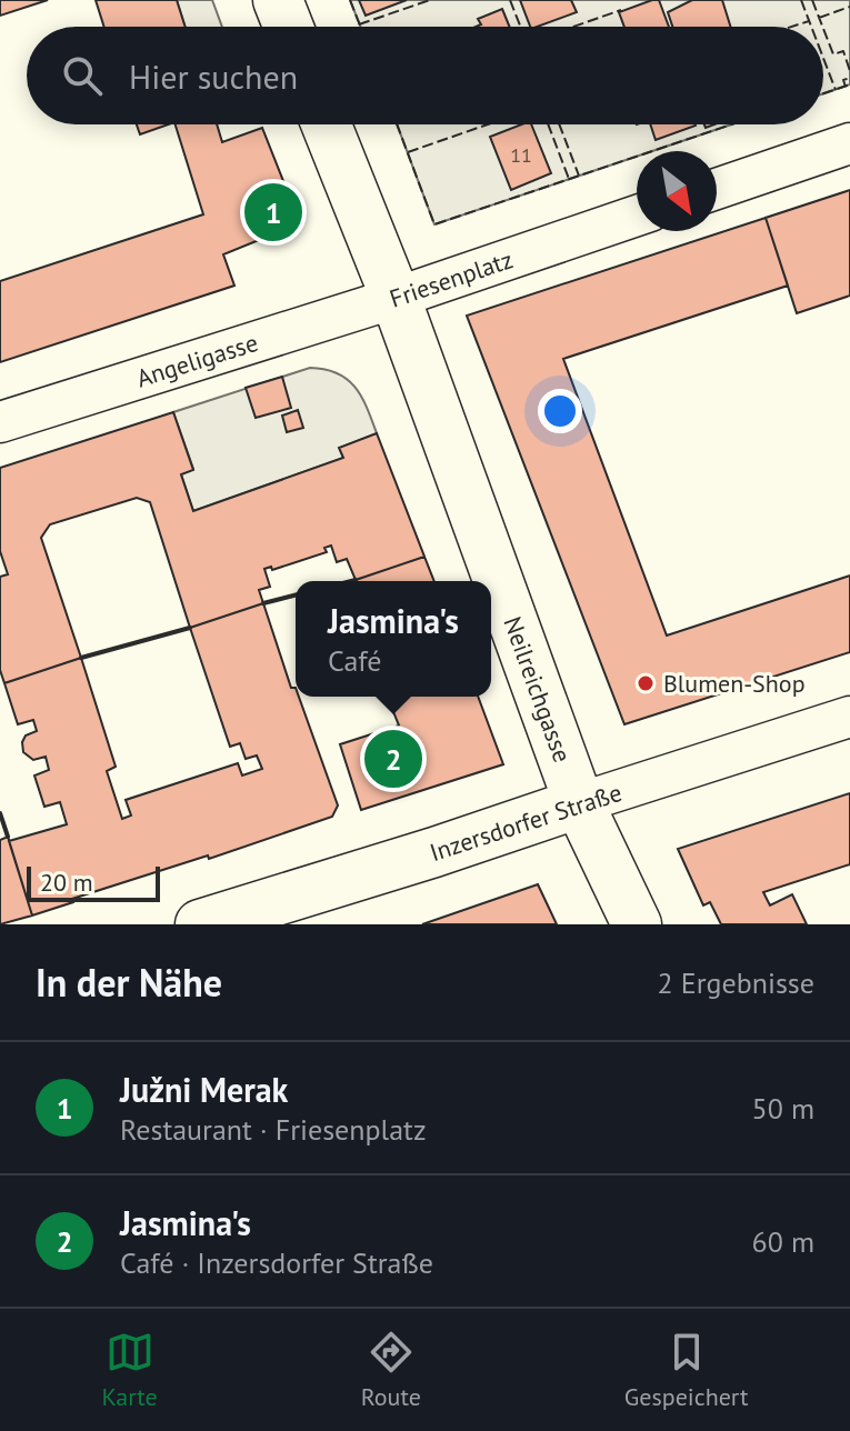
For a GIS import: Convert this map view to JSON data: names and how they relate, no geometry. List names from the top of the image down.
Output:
{
  "streets": {
    "street": [
      "Friesenplatz",
      "Angeligasse",
      "Neilreichgasse",
      "Inzersdorfer Straße"
    ]
  },
  "crossings": [
    ["Friesenplatz", "Angeligasse"],
    ["Friesenplatz", "Neilreichgasse"],
    ["Angeligasse", "Neilreichgasse"],
    ["Neilreichgasse", "Inzersdorfer Straße"]
  ],
  "places": ["Blumen-Shop"],
  "house_numbers": ["11"],
  "scale_bar": "20 m",
  "north": "bottom right",
  "page": {
    "search": "Hier suchen",
    "pins": ["1", "2"],
    "popup": ["Jasmina's", "Café"],
    "scale": "20 m",
    "heading": ["In der Nähe", "2 Ergebnisse"],
    "list": [
      {
        "mark": "1",
        "name": "Južni Merak",
        "note": "Restaurant · Friesenplatz",
        "value": "50 m"
      },
      {
        "mark": "2",
        "name": "Jasmina's",
        "note": "Café · Inzersdorfer Straße",
        "value": "60 m"
      }
    ],
    "nav": ["Karte", "Route", "Gespeichert"]
  }
}
